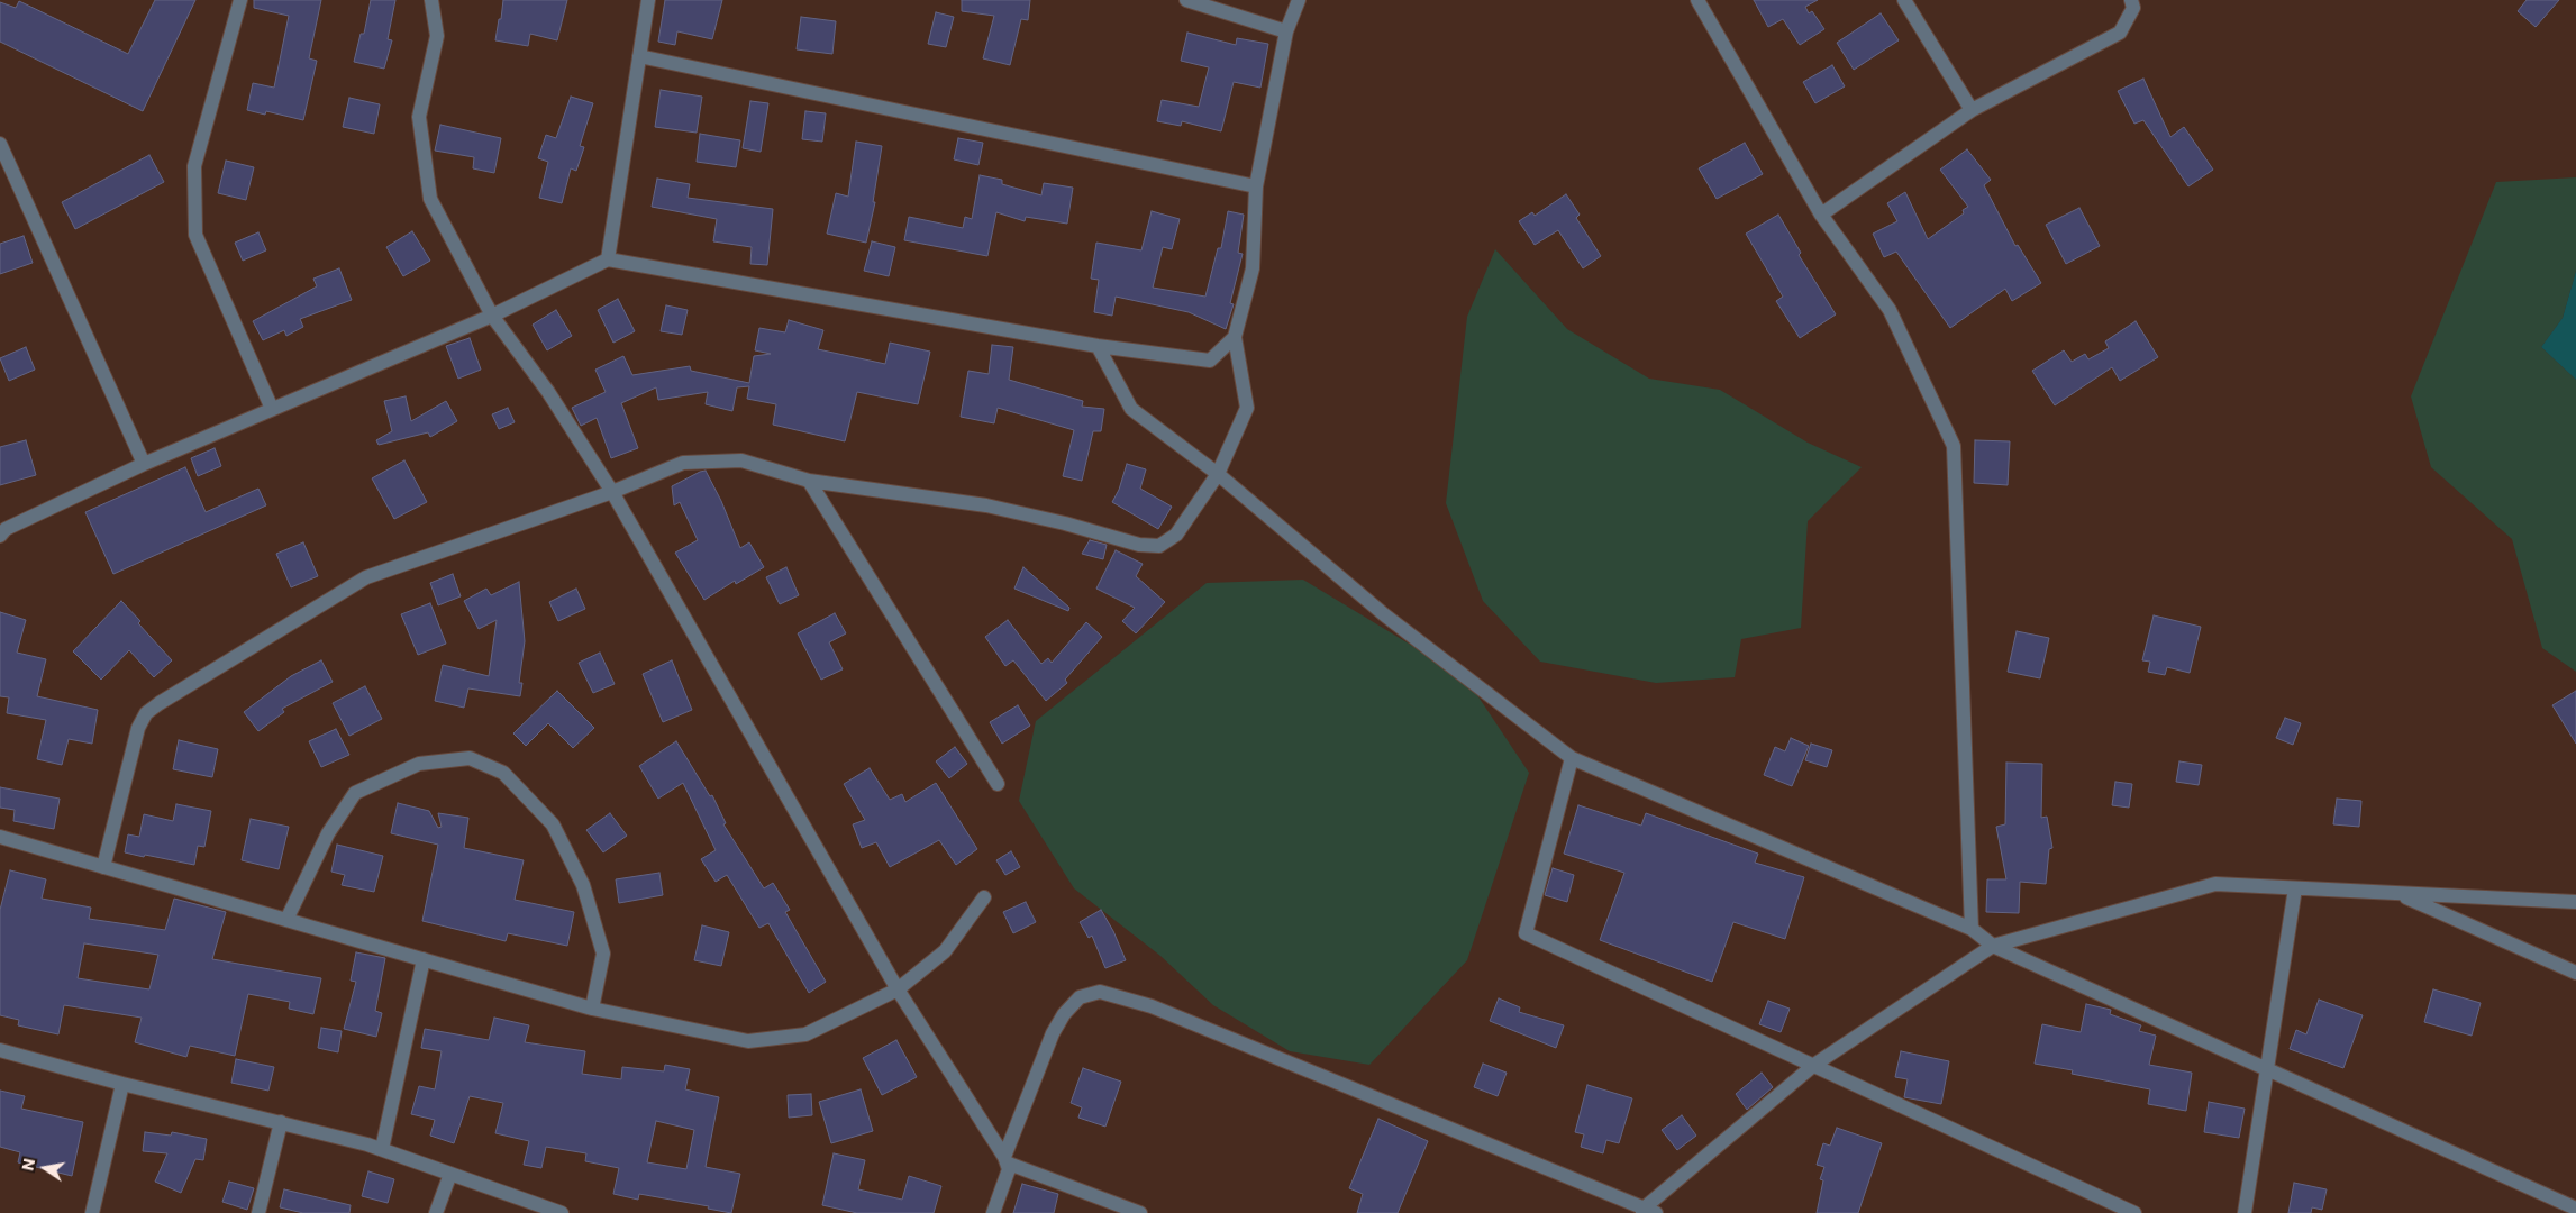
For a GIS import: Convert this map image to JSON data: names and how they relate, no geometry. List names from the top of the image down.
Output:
{
  "north": "left"
}
